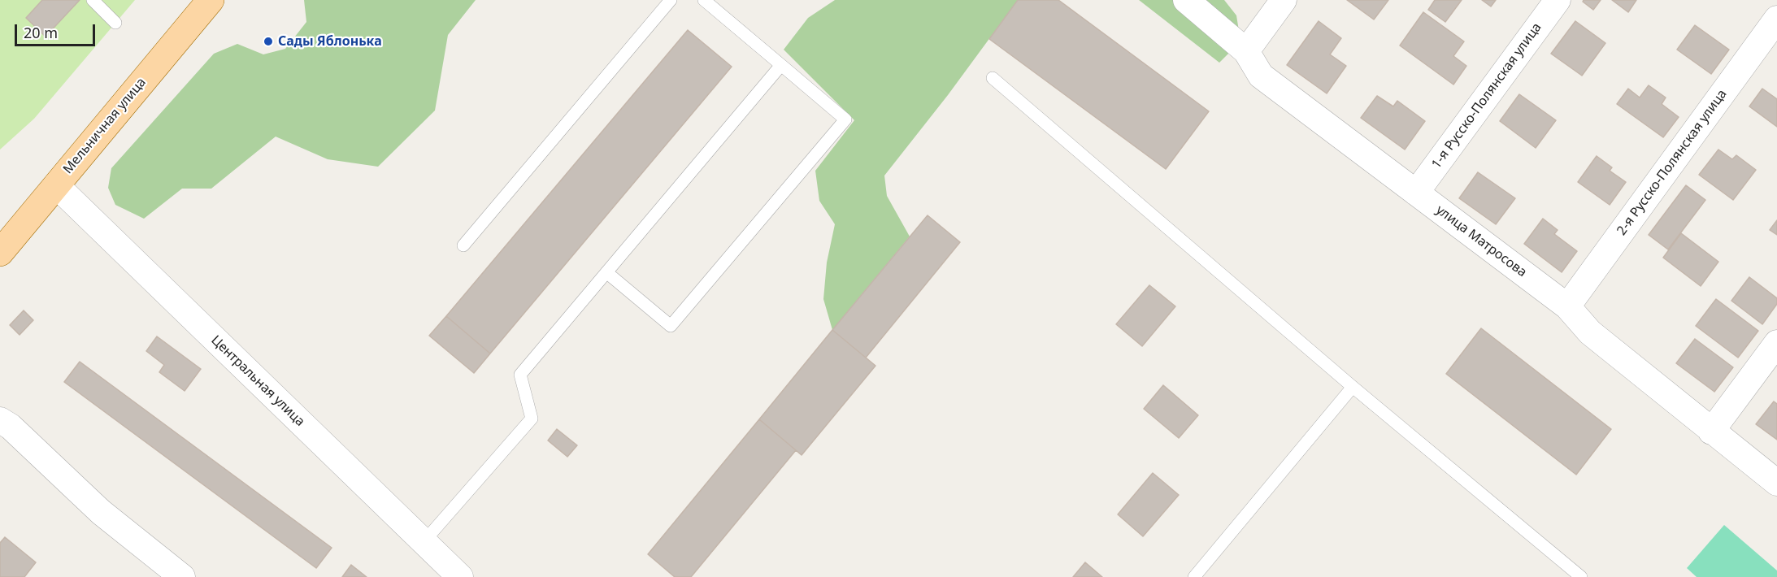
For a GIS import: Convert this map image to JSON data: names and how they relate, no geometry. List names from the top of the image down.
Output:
{
  "streets": {
    "main road": ["Мельничная улица"],
    "street": [
      "1-я Русско-Полянская улица",
      "2-я Русско-Полянская улица",
      "улица Матросова",
      "Центральная улица"
    ]
  },
  "crossings": [
    ["1-я Русско-Полянская улица", "улица Матросова"],
    ["Мельничная улица", "Центральная улица"],
    ["2-я Русско-Полянская улица", "улица Матросова"]
  ],
  "places": ["Сады Яблонька"],
  "scale_bar": "20 m"
}
